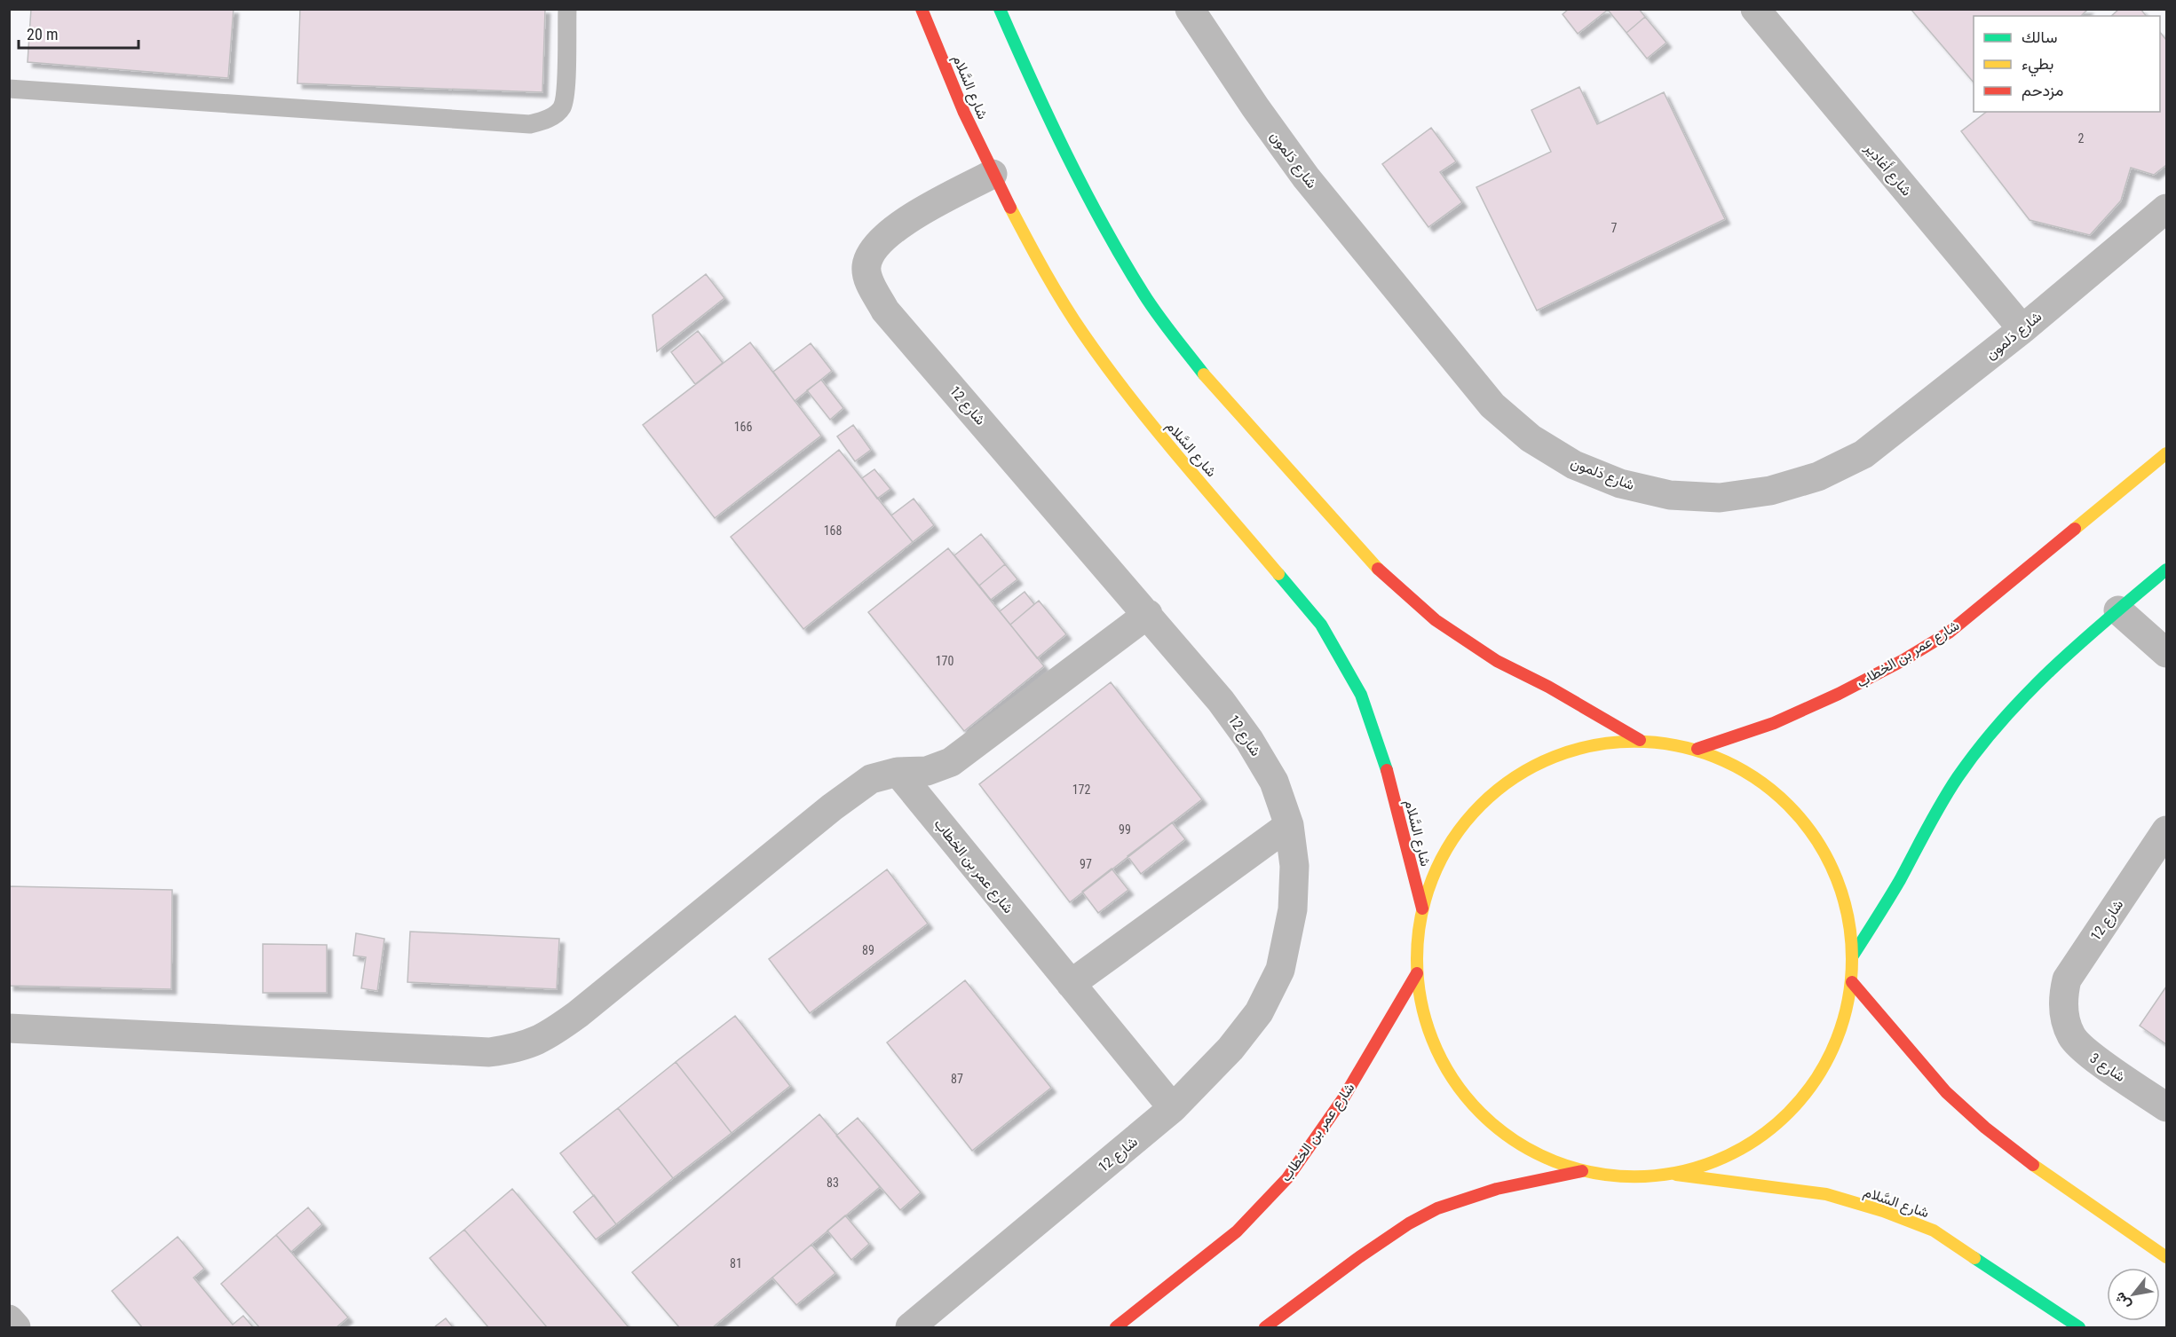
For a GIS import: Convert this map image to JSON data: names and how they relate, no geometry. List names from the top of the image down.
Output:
{
  "streets": {
    "main road": ["شارع السَّلام", "شارع عمر بن الخطاب"],
    "street": [
      "شارع دَلمون",
      "شارع أَغادِير",
      "شارع 12",
      "شارع 3"
    ]
  },
  "crossings": [
    ["شارع السَّلام", "شارع 12"],
    ["شارع دَلمون", "شارع أَغادِير"],
    ["شارع 12", "شارع عمر بن الخطاب"],
    ["شارع 12", "شارع 3"]
  ],
  "house_numbers": [
    "2",
    "7",
    "166",
    "168",
    "170",
    "172",
    "99",
    "97",
    "89",
    "87",
    "83",
    "81"
  ],
  "legend": ["سالك", "بطيء", "مزدحم"],
  "scale_bar": "20 m",
  "north": "bottom left"
}
